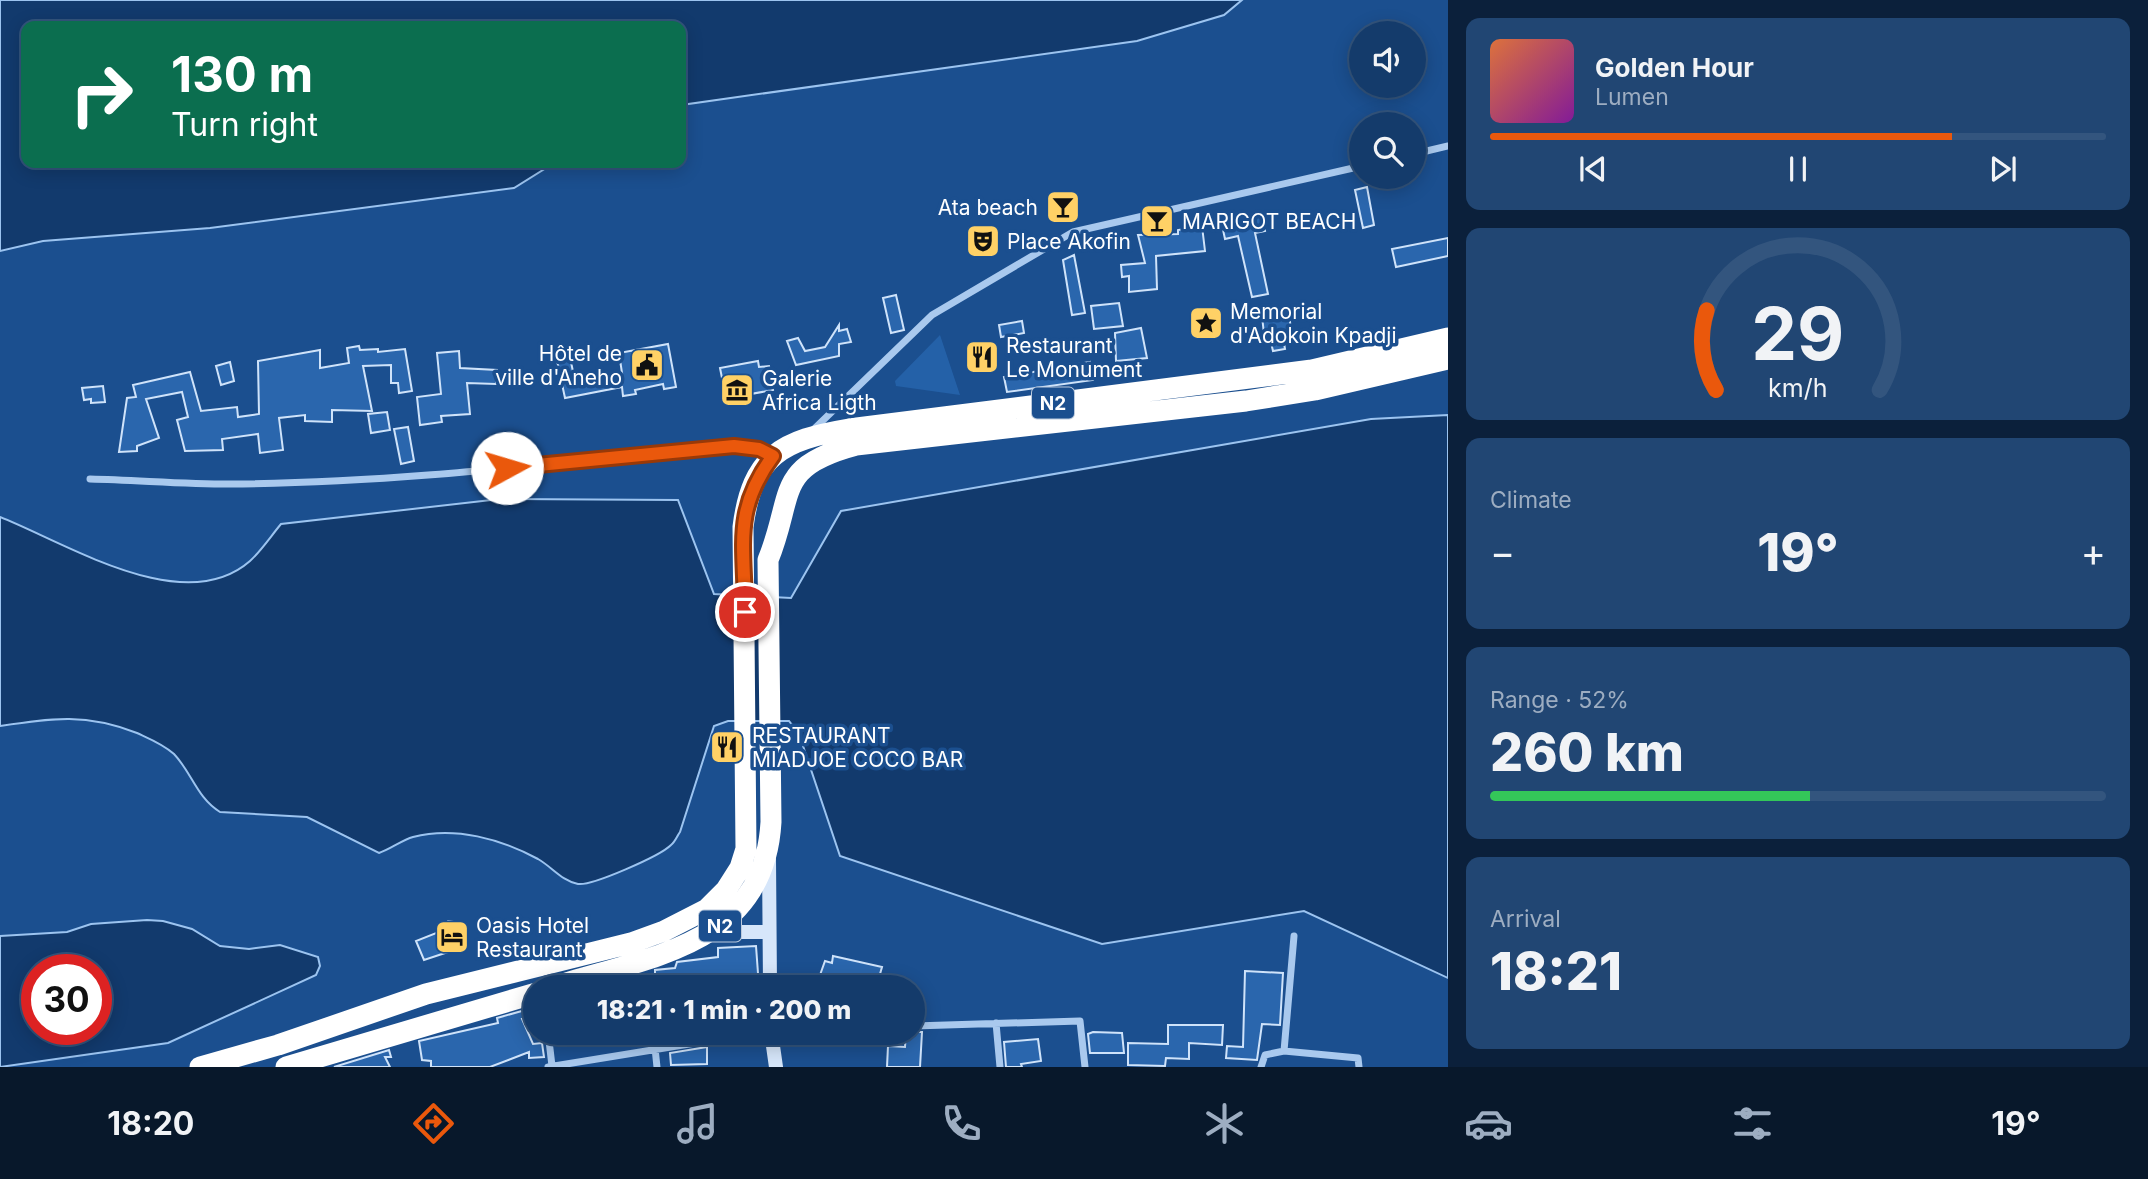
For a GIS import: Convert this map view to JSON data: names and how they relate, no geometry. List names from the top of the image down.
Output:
{
  "streets": {
    "highway": ["N2"]
  },
  "places": {
    "bar": ["Ata beach", "MARIGOT BEACH"],
    "theatre": ["Place Akofin"],
    "place": ["Memorial d'Adokoin Kpadji"],
    "restaurant": ["Restaurant Le Monument", "RESTAURANT MIADJOE COCO BAR"],
    "public building": ["Hôtel de ville d'Aneho"],
    "museum": ["Galerie Africa Ligth"],
    "hotel": ["Oasis Hotel Restaurant"]
  },
  "page": {
    "turn": ["130 m", "Turn right"],
    "song": ["Golden Hour", "Lumen"],
    "tile": [
      "Climate",
      ["Range · 52%", "260 km"],
      ["Arrival", "18:21"]
    ],
    "heat": ["−", "19°", "+"],
    "limit": "30",
    "trip": "18:21 · 1 min · 200 m",
    "tabs": ["18:20", "19°"],
    "gauge": ["29", "km/h"]
  }
}
